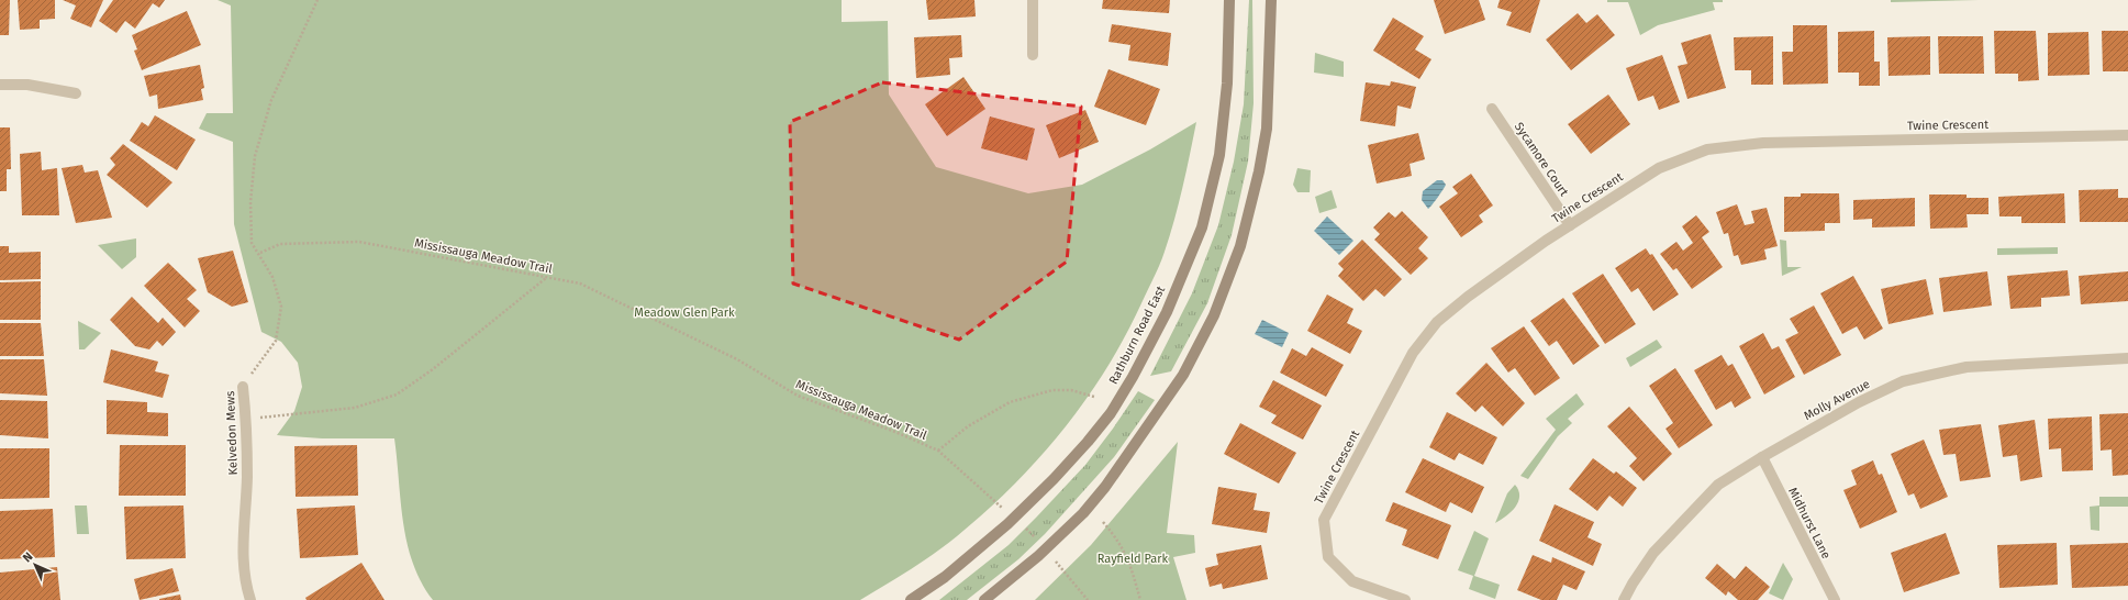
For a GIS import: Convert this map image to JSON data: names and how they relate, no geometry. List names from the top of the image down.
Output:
{
  "streets": {
    "street": [
      "Twine Crescent",
      "Sycamore Court",
      "Rathburn Road East",
      "Molly Avenue",
      "Kelvedon Mews",
      "Midhurst Lane"
    ],
    "path": ["Mississauga Meadow Trail"]
  },
  "crossings": [
    ["Twine Crescent", "Sycamore Court"],
    ["Mississauga Meadow Trail", "Kelvedon Mews"],
    ["Molly Avenue", "Midhurst Lane"]
  ],
  "parks": ["Meadow Glen Park", "Rayfield Park"],
  "north": "top left"
}
